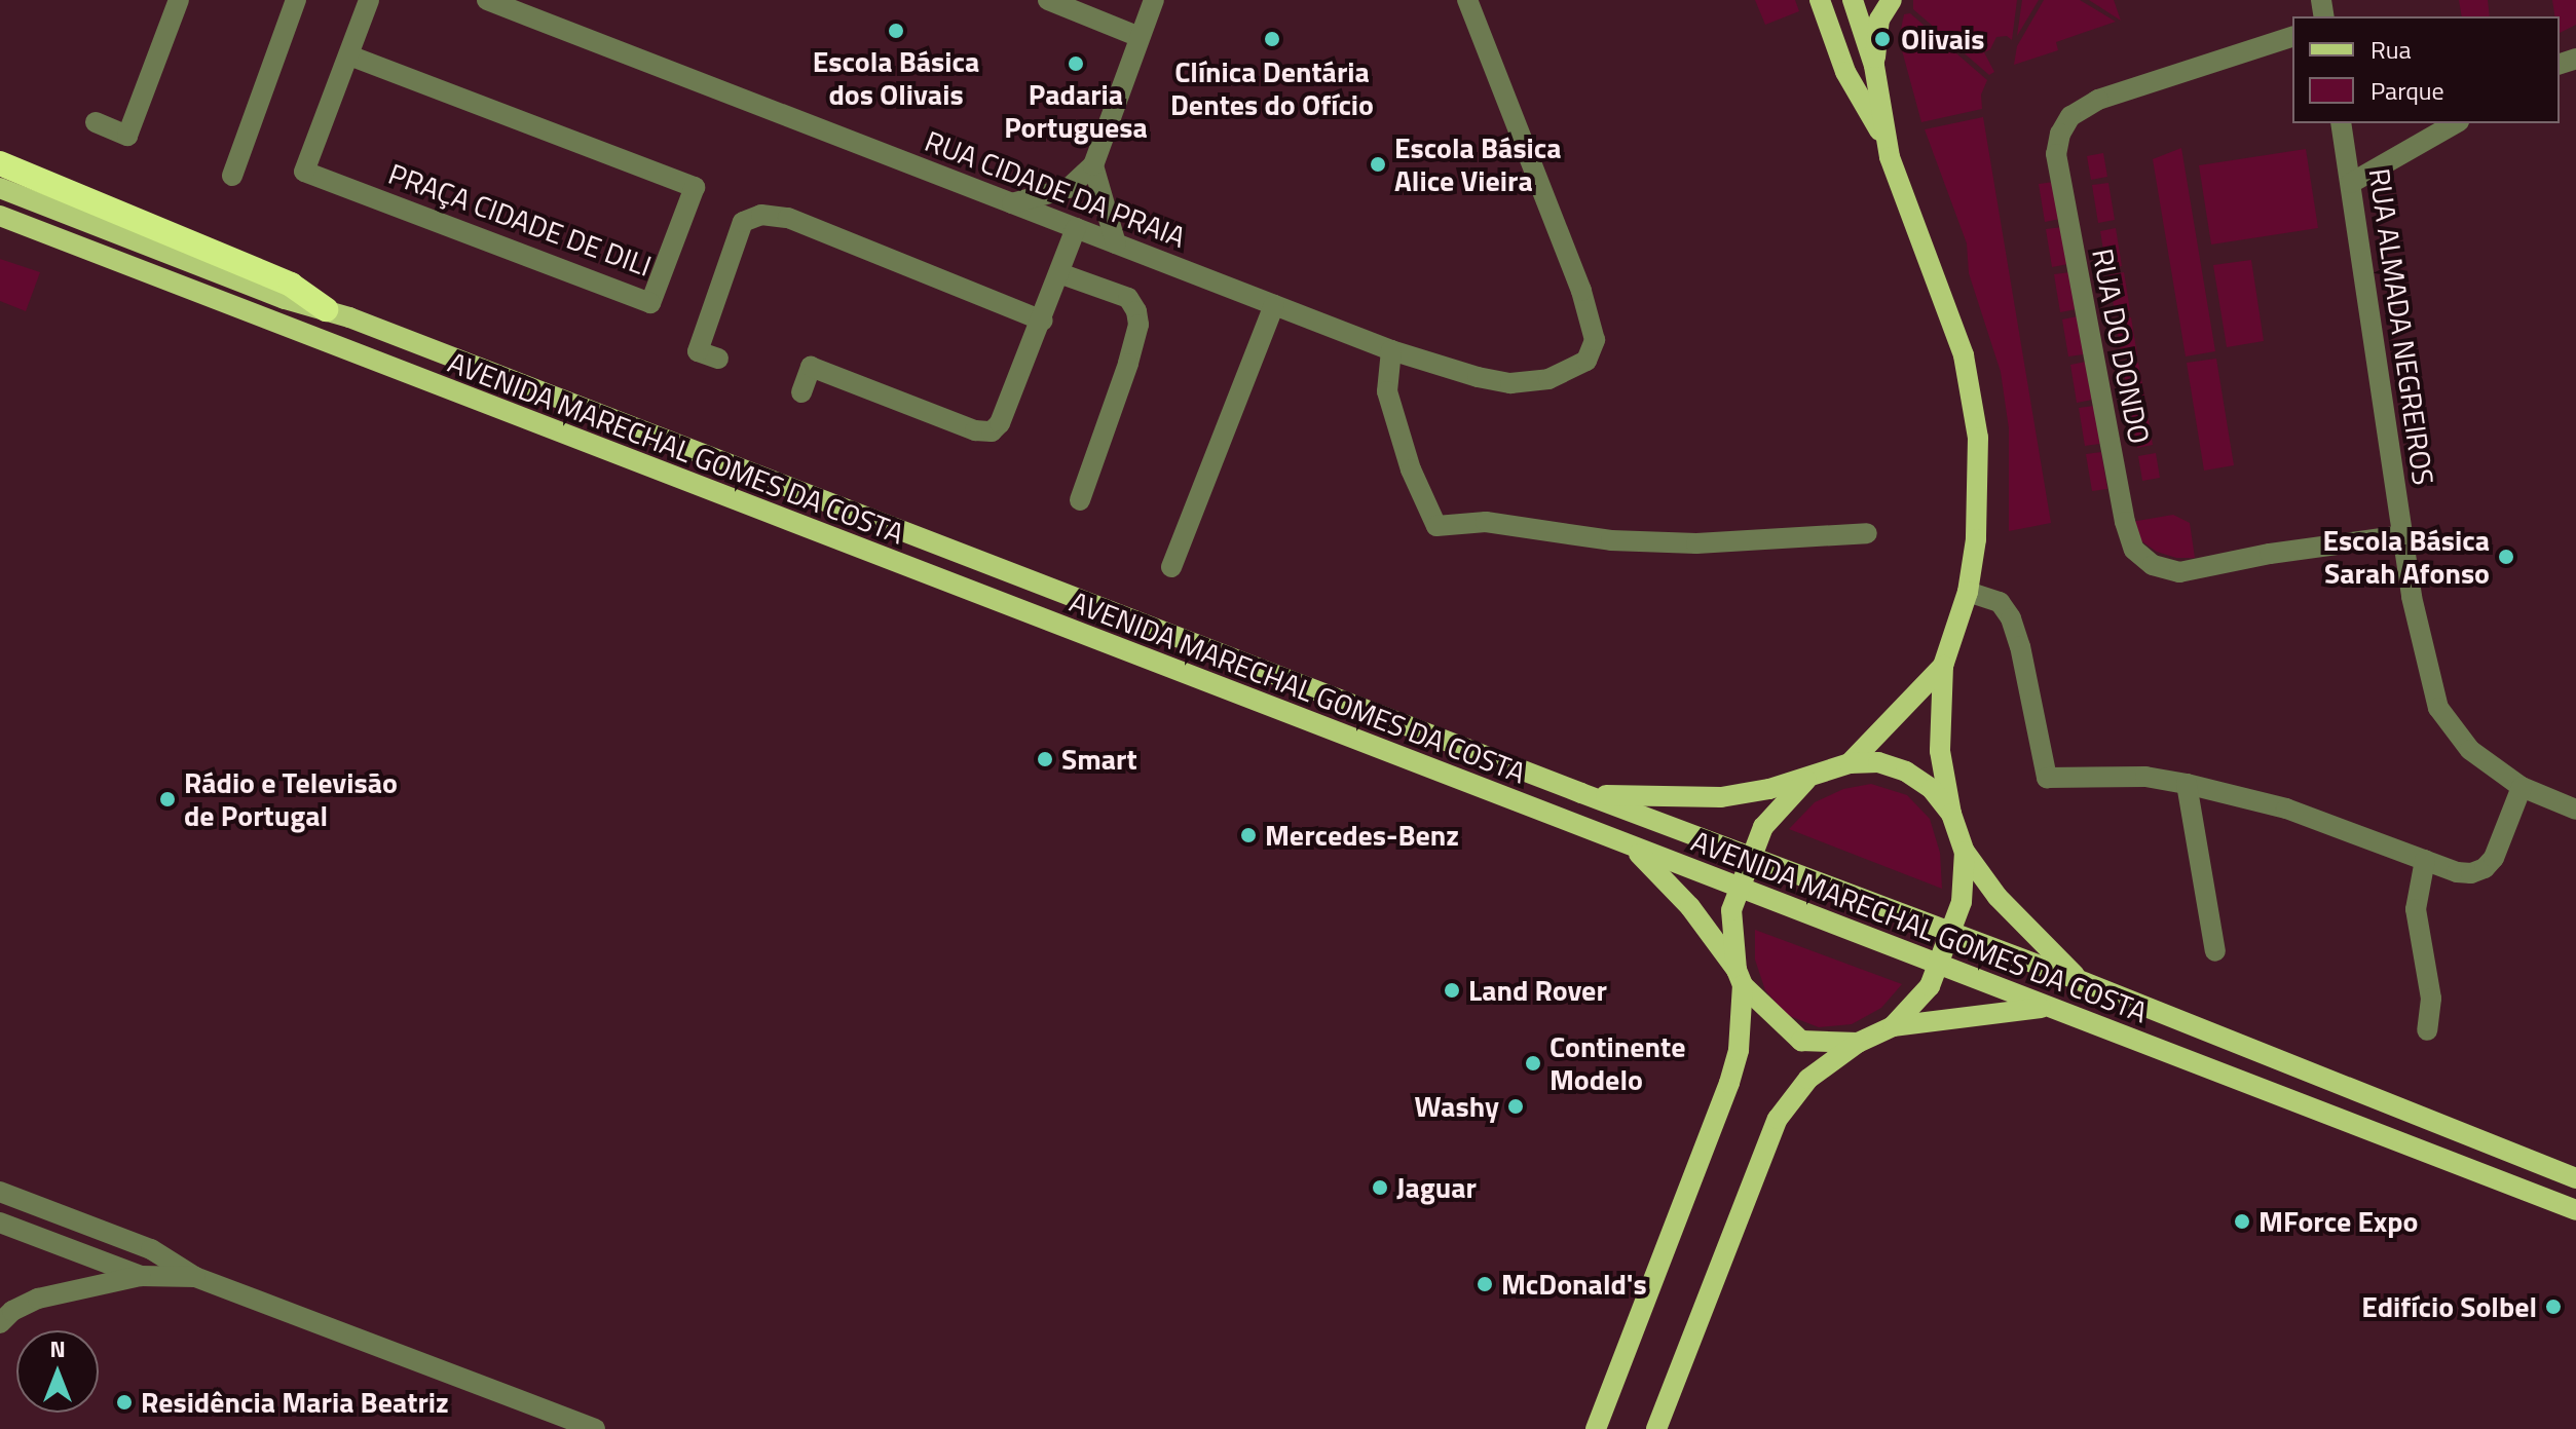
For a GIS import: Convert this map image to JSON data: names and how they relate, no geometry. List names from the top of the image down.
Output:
{
  "streets": {
    "main road": ["AVENIDA MARECHAL GOMES DA COSTA"],
    "street": [
      "RUA CIDADE DA PRAIA",
      "PRAÇA CIDADE DE DILI",
      "RUA ALMADA NEGREIROS",
      "RUA DO DONDO"
    ]
  },
  "crossings": [
    ["RUA ALMADA NEGREIROS", "RUA DO DONDO"]
  ],
  "places": [
    "Escola Básica dos Olivais",
    "Clínica Dentária Dentes do Ofício",
    "Olivais",
    "Padaria Portuguesa",
    "Escola Básica Alice Vieira",
    "Escola Básica Sarah Afonso",
    "Smart",
    "Rádio e Televisão de Portugal",
    "Mercedes-Benz",
    "Land Rover",
    "Continente Modelo",
    "Washy",
    "Jaguar",
    "MForce Expo",
    "McDonald's",
    "Edifício Solbel",
    "Residência Maria Beatriz"
  ],
  "legend": ["Rua", "Parque"],
  "north": "top"
}
